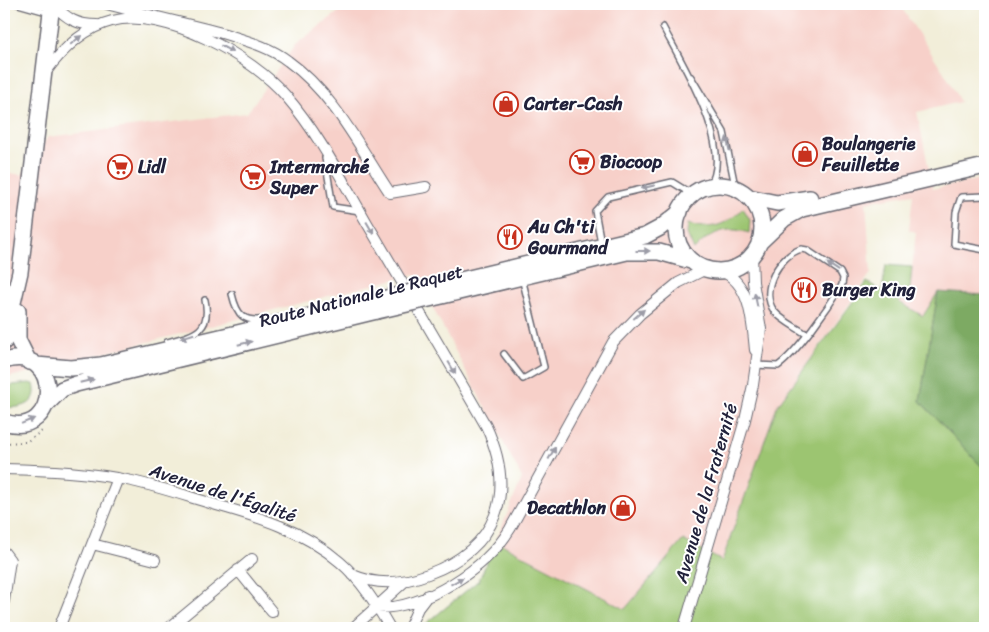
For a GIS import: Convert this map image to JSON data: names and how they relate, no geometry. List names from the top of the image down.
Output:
{
  "streets": {
    "main road": ["Route Nationale Le Raquet"],
    "street": ["Avenue de l'Égalité", "Avenue de la Fraternité"]
  },
  "crossings": [
    ["Route Nationale Le Raquet", "Avenue de la Fraternité"]
  ],
  "places": {
    "shop": ["Carter-Cash", "Boulangerie Feuillette", "Decathlon"],
    "supermarket": ["Biocoop", "Lidl", "Intermarché Super"],
    "restaurant": ["Au Ch'ti Gourmand", "Burger King"]
  }
}
